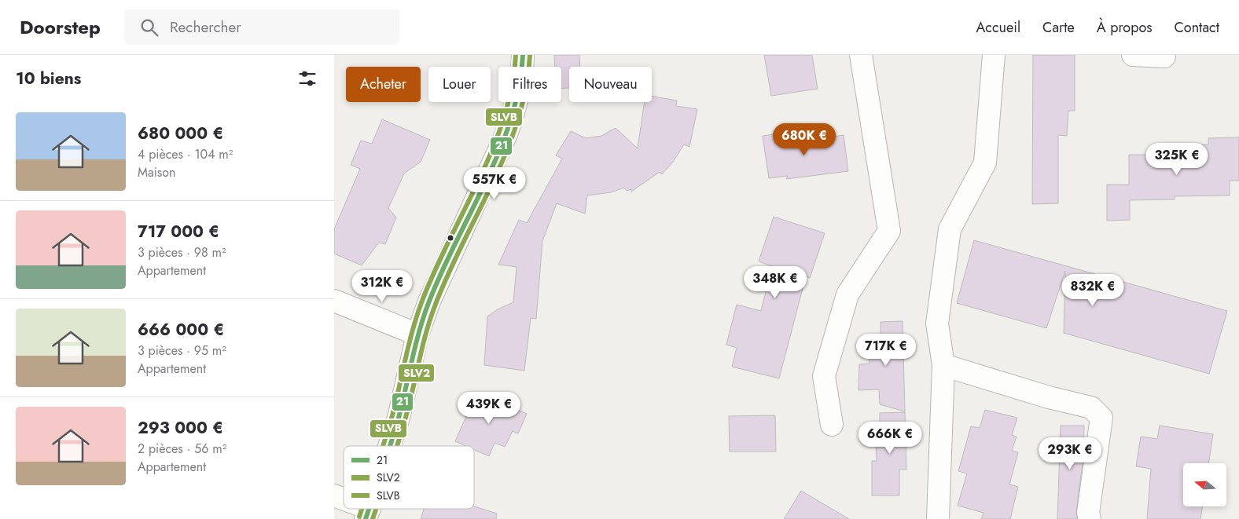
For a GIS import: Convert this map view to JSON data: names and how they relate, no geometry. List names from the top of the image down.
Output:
{
  "lines": ["transit line 21", "transit line SLV2", "transit line SLVB"],
  "legend": ["21", "SLV2", "SLVB"],
  "north": "left",
  "page": {
    "header": "Doorstep",
    "search": "Rechercher",
    "nav": [
      "Accueil",
      "Carte",
      "À propos",
      "Contact"
    ],
    "heading": "10 biens",
    "chip": [
      "Acheter",
      "Louer",
      "Filtres",
      "Nouveau"
    ],
    "list": [
      {
        "name": "680 000 €",
        "note": "4 pièces · 104 m² · Maison"
      },
      {
        "name": "717 000 €",
        "note": "3 pièces · 98 m² · Appartement"
      },
      {
        "name": "666 000 €",
        "note": "3 pièces · 95 m² · Appartement"
      },
      {
        "name": "293 000 €",
        "note": "2 pièces · 56 m² · Appartement"
      }
    ],
    "price": [
      "680K €",
      "325K €",
      "557K €",
      "348K €",
      "312K €",
      "832K €",
      "717K €",
      "439K €",
      "666K €",
      "293K €"
    ]
  }
}
